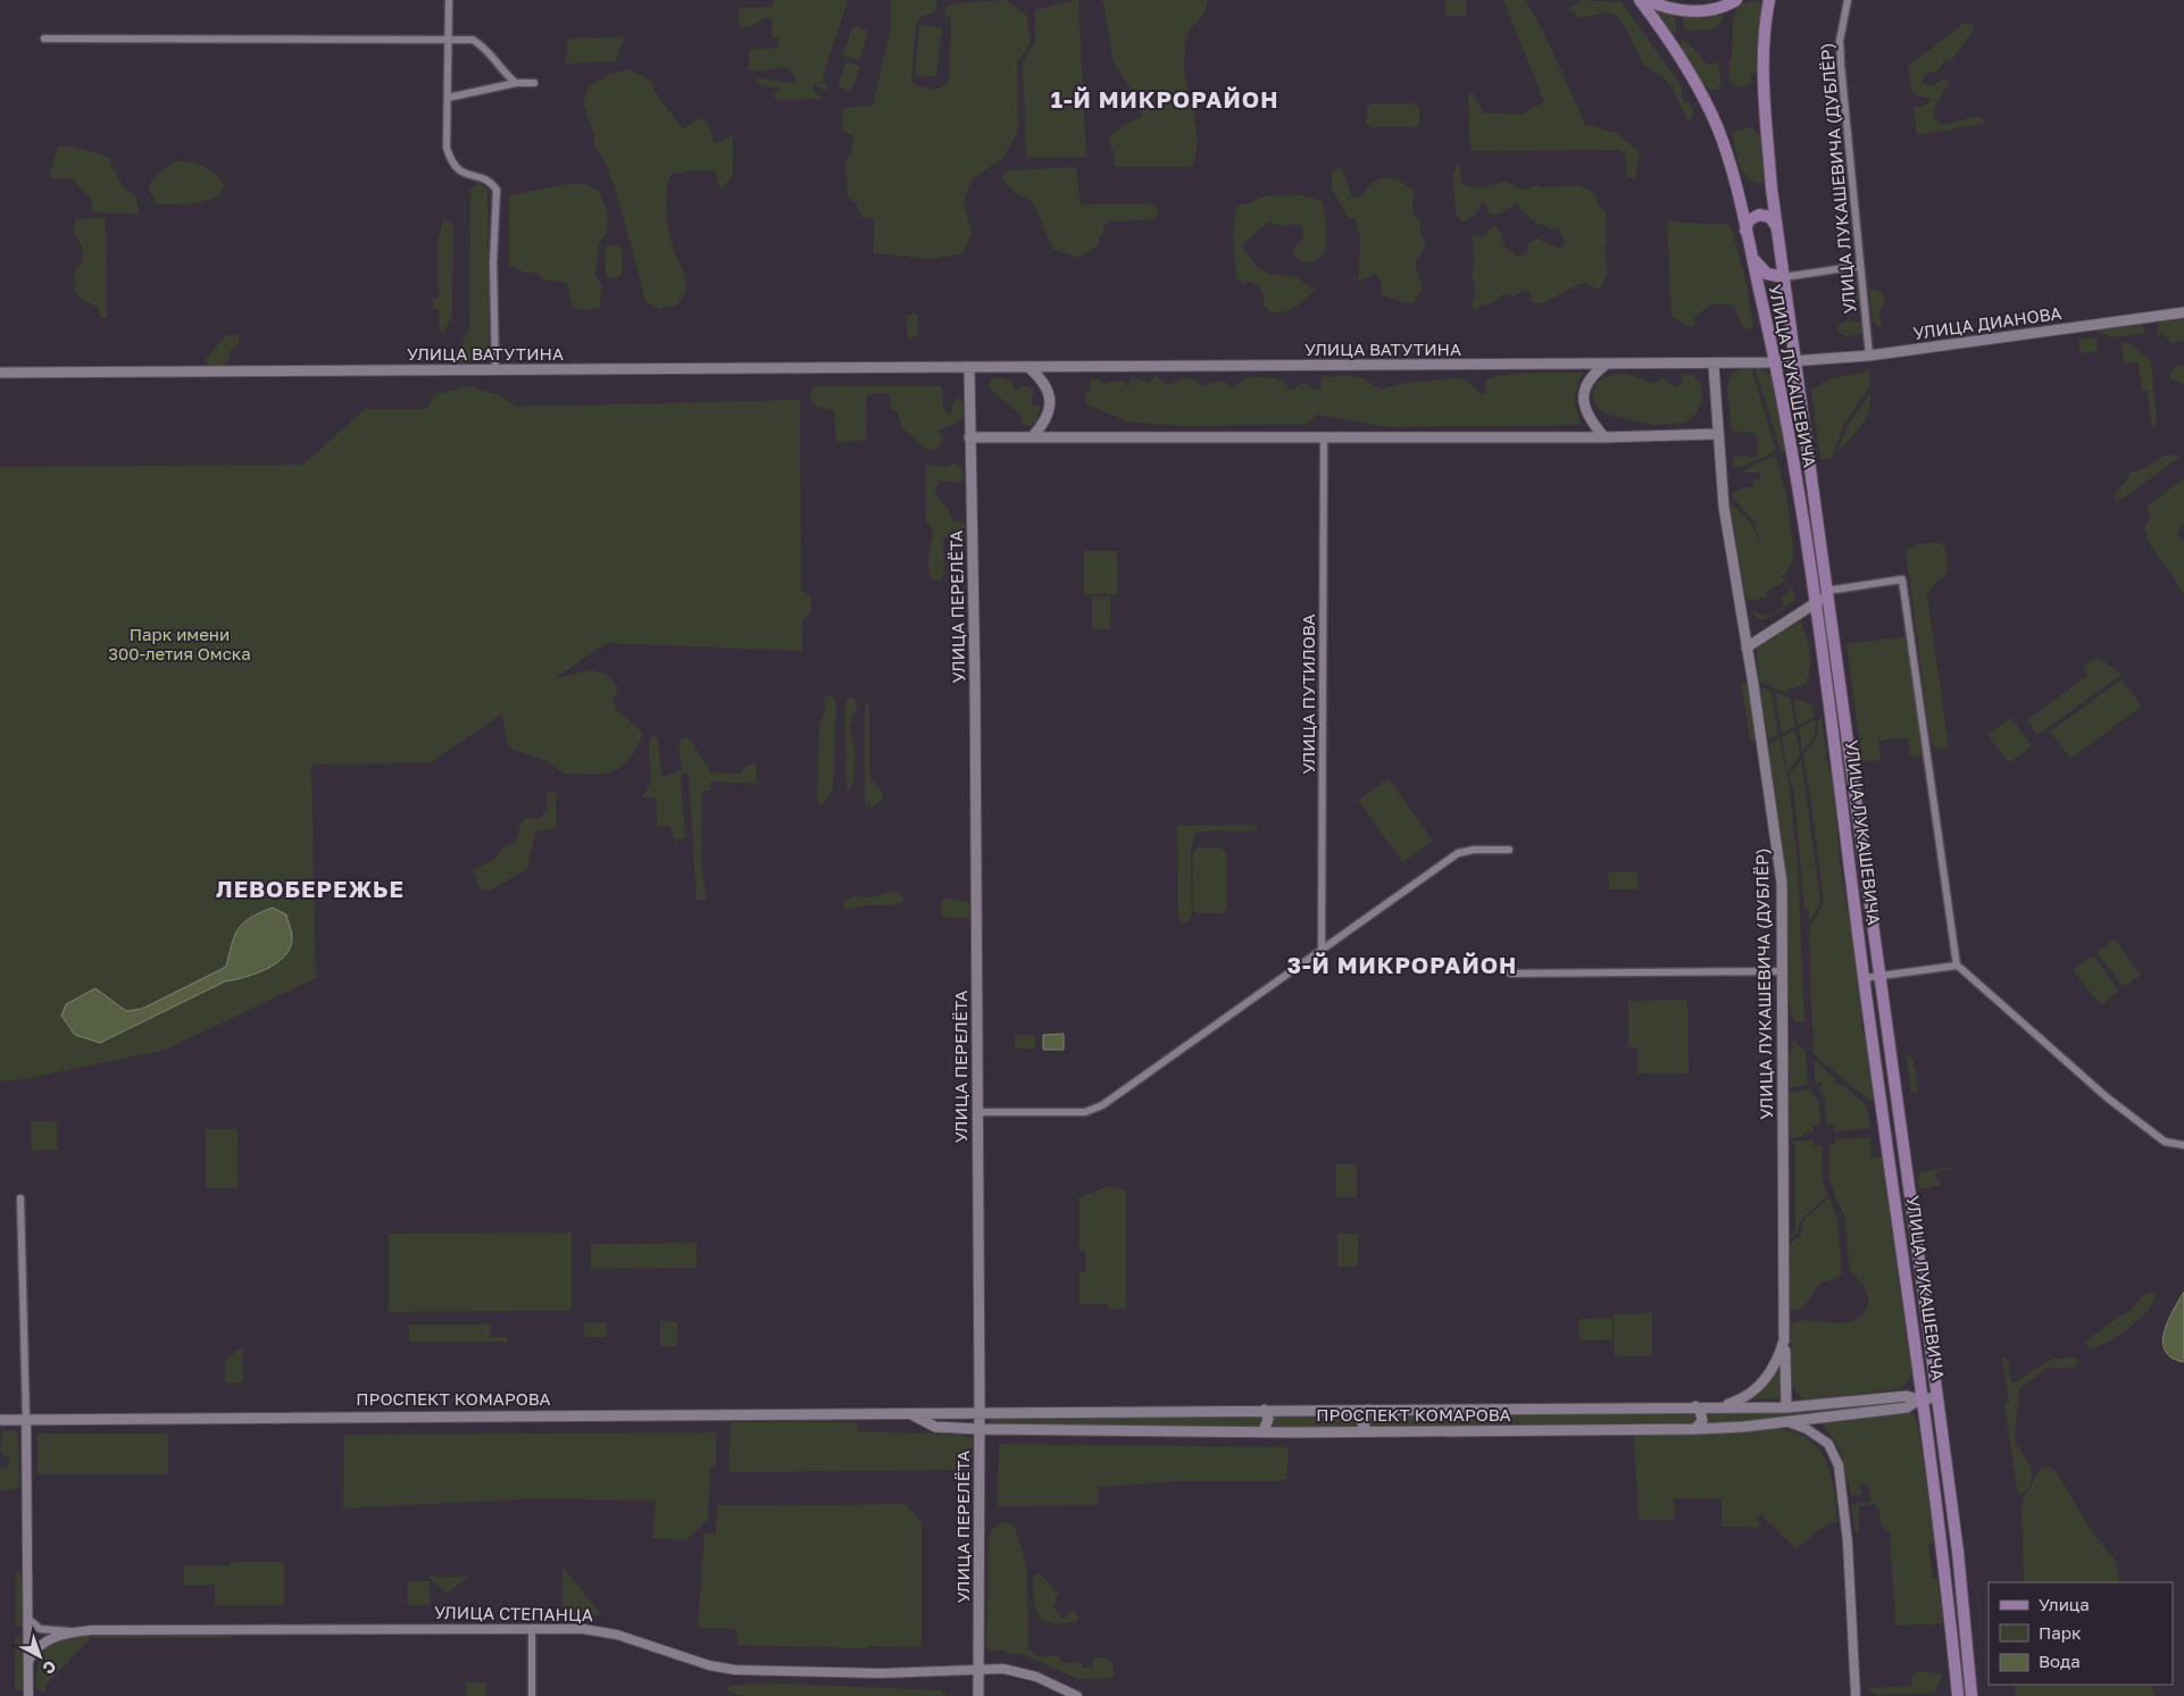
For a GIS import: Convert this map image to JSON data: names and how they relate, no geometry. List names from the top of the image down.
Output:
{
  "streets": {
    "main road": [
      "УЛИЦА ЛУКАШЕВИЧА (ДУБЛЁР)",
      "УЛИЦА ДИАНОВА",
      "УЛИЦА ВАТУТИНА",
      "УЛИЦА ЛУКАШЕВИЧА",
      "УЛИЦА ПЕРЕЛЁТА",
      "ПРОСПЕКТ КОМАРОВА"
    ],
    "street": ["УЛИЦА ПУТИЛОВА", "УЛИЦА СТЕПАНЦА"]
  },
  "crossings": [
    ["УЛИЦА ЛУКАШЕВИЧА (ДУБЛЁР)", "УЛИЦА ДИАНОВА"],
    ["УЛИЦА ЛУКАШЕВИЧА (ДУБЛЁР)", "УЛИЦА ВАТУТИНА"],
    ["УЛИЦА ЛУКАШЕВИЧА (ДУБЛЁР)", "ПРОСПЕКТ КОМАРОВА"],
    ["УЛИЦА ДИАНОВА", "УЛИЦА ВАТУТИНА"],
    ["УЛИЦА ДИАНОВА", "УЛИЦА ЛУКАШЕВИЧА"],
    ["УЛИЦА ВАТУТИНА", "УЛИЦА ЛУКАШЕВИЧА"],
    ["УЛИЦА ВАТУТИНА", "УЛИЦА ПЕРЕЛЁТА"],
    ["УЛИЦА ЛУКАШЕВИЧА", "ПРОСПЕКТ КОМАРОВА"],
    ["УЛИЦА ПЕРЕЛЁТА", "ПРОСПЕКТ КОМАРОВА"],
    ["УЛИЦА ПЕРЕЛЁТА", "УЛИЦА СТЕПАНЦА"]
  ],
  "districts": ["1-Й МИКРОРАЙОН", "ЛЕВОБЕРЕЖЬЕ", "3-Й МИКРОРАЙОН"],
  "parks": ["Парк имени 300-летия Омска"],
  "legend": ["Улица", "Парк", "Вода"],
  "north": "bottom right"
}
